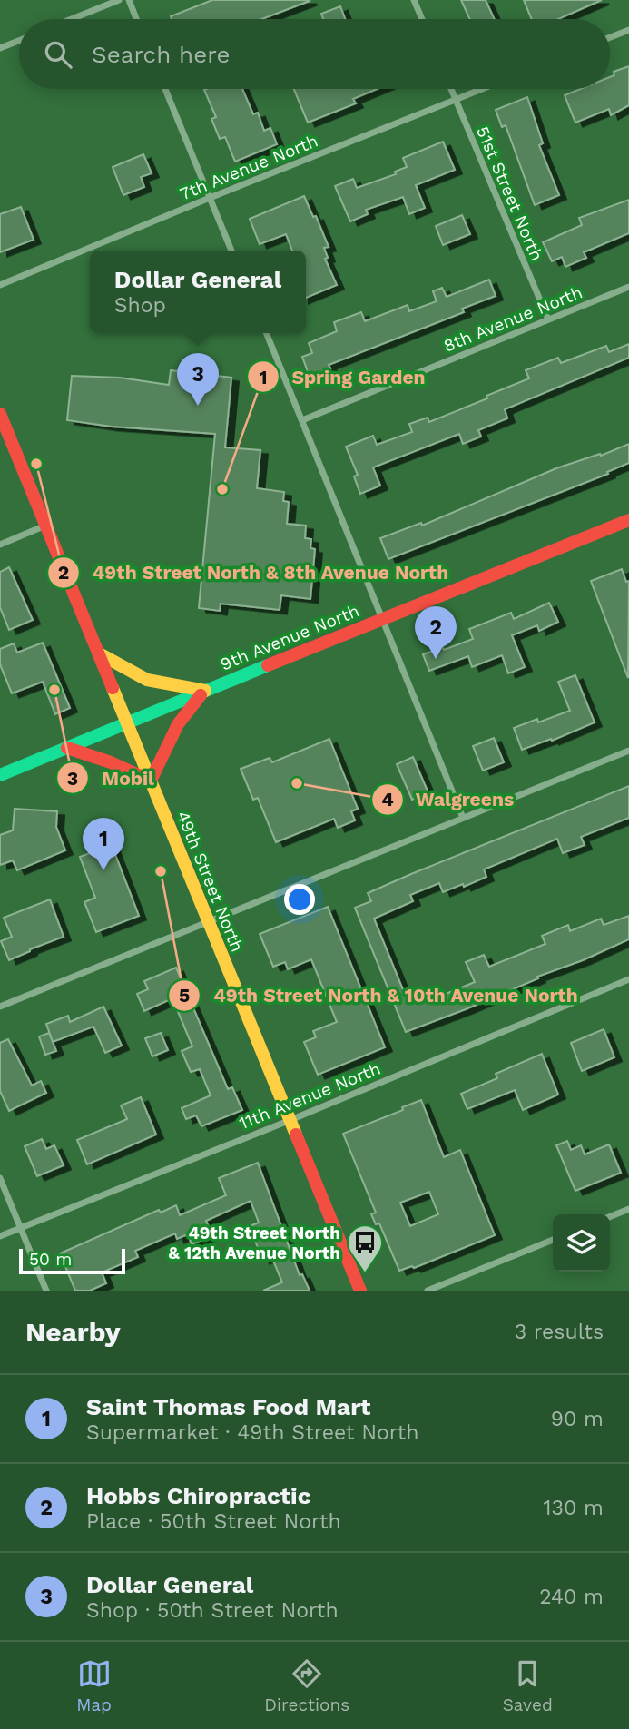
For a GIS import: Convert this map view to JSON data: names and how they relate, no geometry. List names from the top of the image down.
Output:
{
  "streets": {
    "main road": ["9th Avenue North", "49th Street North"],
    "street": [
      "7th Avenue North",
      "51st Street North",
      "8th Avenue North",
      "11th Avenue North"
    ]
  },
  "crossings": [
    ["7th Avenue North", "51st Street North"],
    ["51st Street North", "8th Avenue North"],
    ["9th Avenue North", "49th Street North"],
    ["49th Street North", "11th Avenue North"]
  ],
  "places": {
    "other": [
      "49th Street North & 8th Avenue North",
      "Spring Garden",
      "Mobil",
      "Walgreens",
      "49th Street North & 10th Avenue North"
    ],
    "bus stop": ["49th Street North & 12th Avenue North"]
  },
  "scale_bar": "50 m",
  "page": {
    "search": "Search here",
    "popup": ["Dollar General", "Shop"],
    "pins": ["3", "2", "1"],
    "scale": "50 m",
    "heading": ["Nearby", "3 results"],
    "list": [
      {
        "mark": "1",
        "name": "Saint Thomas Food Mart",
        "note": "Supermarket · 49th Street North",
        "value": "90 m"
      },
      {
        "mark": "2",
        "name": "Hobbs Chiropractic",
        "note": "Place · 50th Street North",
        "value": "130 m"
      },
      {
        "mark": "3",
        "name": "Dollar General",
        "note": "Shop · 50th Street North",
        "value": "240 m"
      }
    ],
    "nav": ["Map", "Directions", "Saved"]
  }
}
